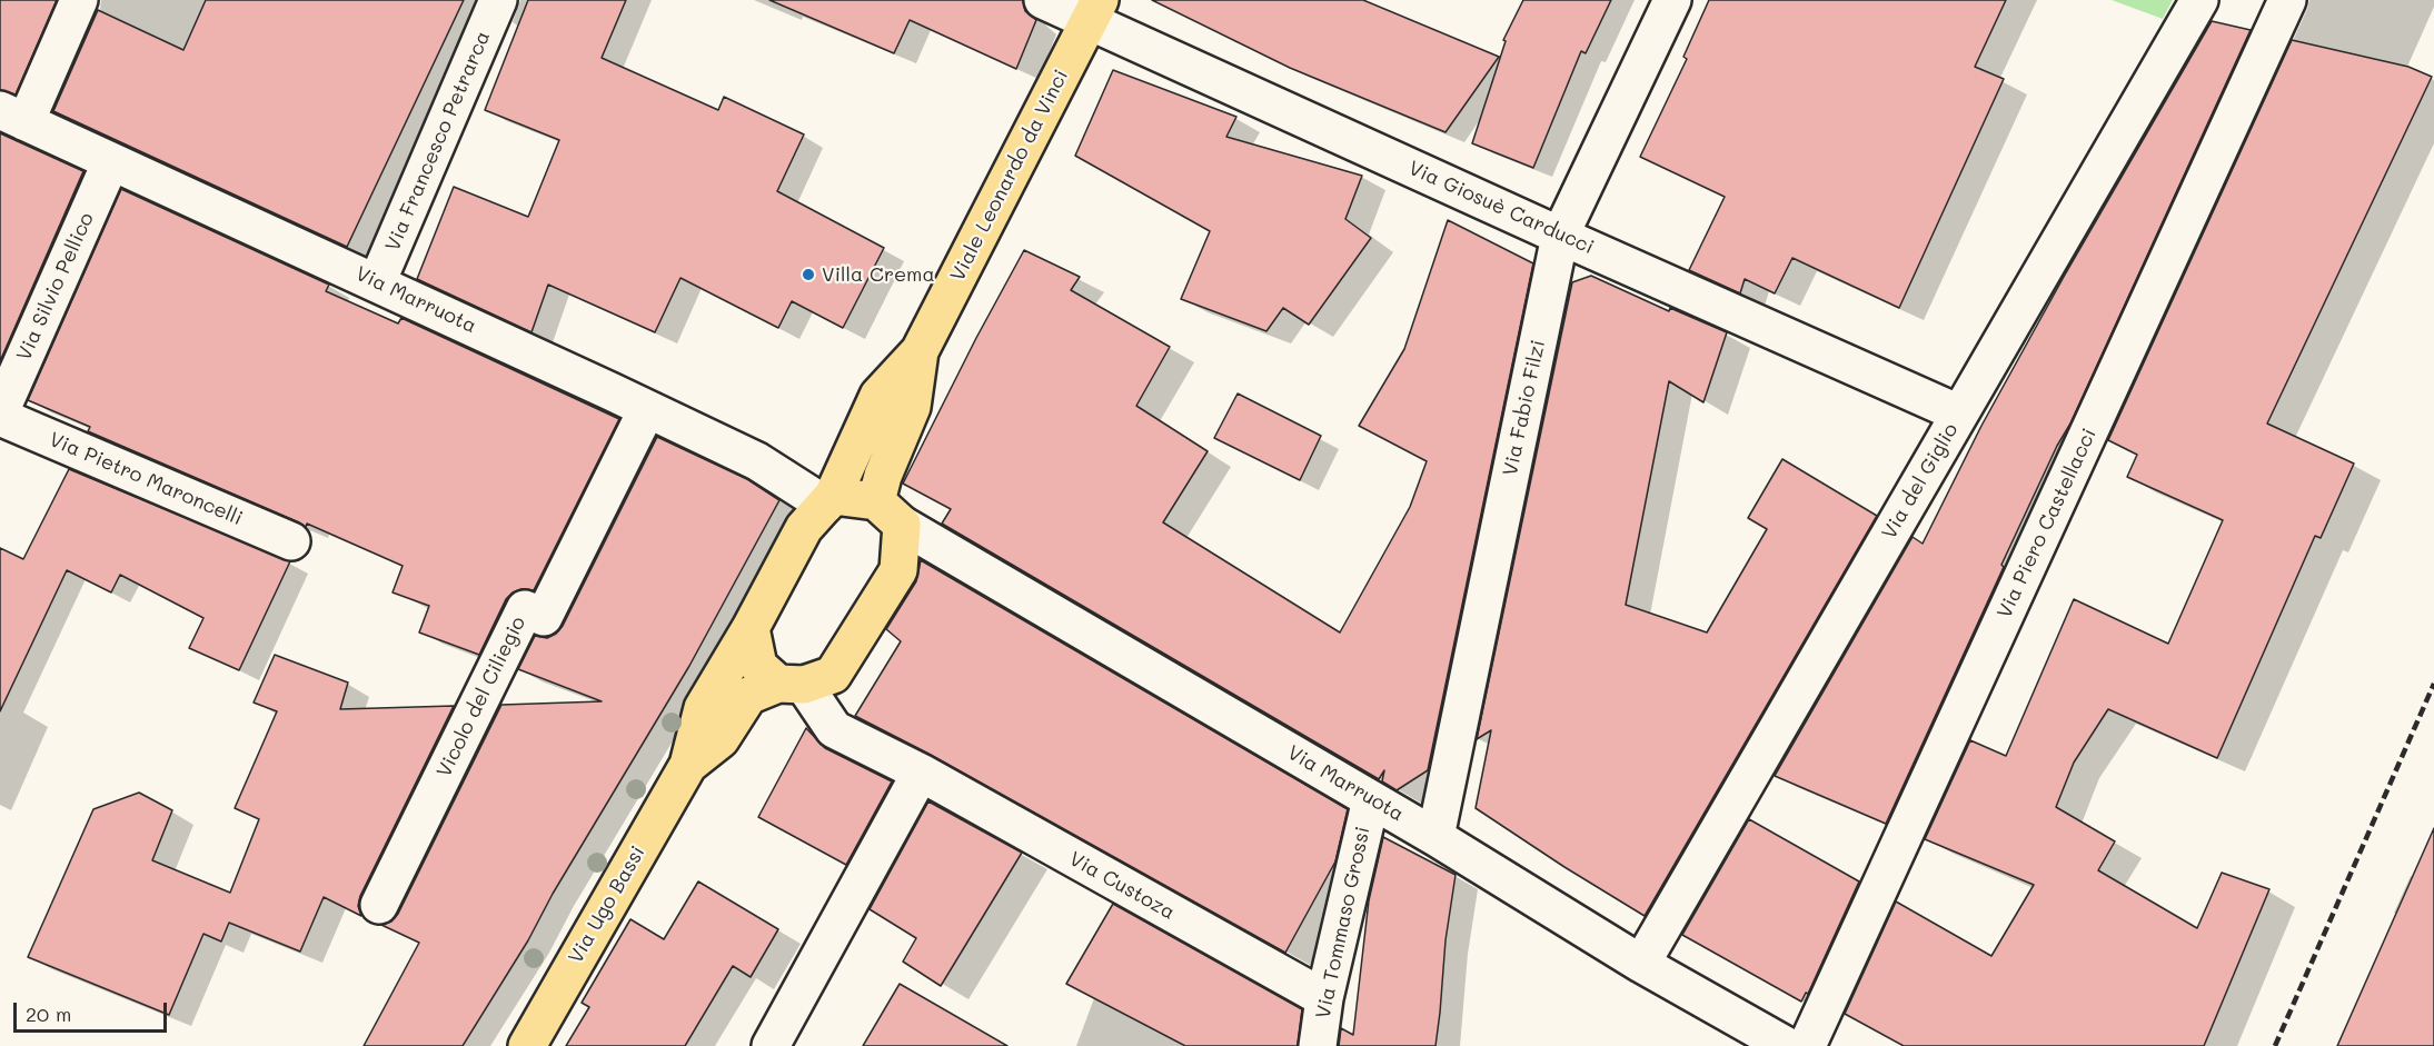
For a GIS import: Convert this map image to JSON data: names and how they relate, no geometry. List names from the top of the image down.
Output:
{
  "streets": {
    "main road": ["Viale Leonardo da Vinci", "Via Marruota", "Via Ugo Bassi"],
    "street": [
      "Via Francesco Petrarca",
      "Via Giosuè Carducci",
      "Via Silvio Pellico",
      "Via Fabio Filzi",
      "Via Pietro Maroncelli",
      "Via del Giglio",
      "Via Piero Castellacci",
      "Vicolo del Ciliegio",
      "Via Custoza",
      "Via Tommaso Grossi"
    ]
  },
  "crossings": [
    ["Via Francesco Petrarca", "Via Marruota"],
    ["Viale Leonardo da Vinci", "Via Giosuè Carducci"],
    ["Viale Leonardo da Vinci", "Via Marruota"],
    ["Via Giosuè Carducci", "Via Fabio Filzi"],
    ["Via Giosuè Carducci", "Via del Giglio"],
    ["Via Silvio Pellico", "Via Marruota"],
    ["Via Silvio Pellico", "Via Pietro Maroncelli"],
    ["Via Marruota", "Via Fabio Filzi"],
    ["Via Marruota", "Via del Giglio"],
    ["Via Marruota", "Vicolo del Ciliegio"],
    ["Via Marruota", "Via Tommaso Grossi"],
    ["Via Custoza", "Via Ugo Bassi"],
    ["Via Custoza", "Via Tommaso Grossi"]
  ],
  "places": ["Villa Crema"],
  "scale_bar": "20 m"
}
